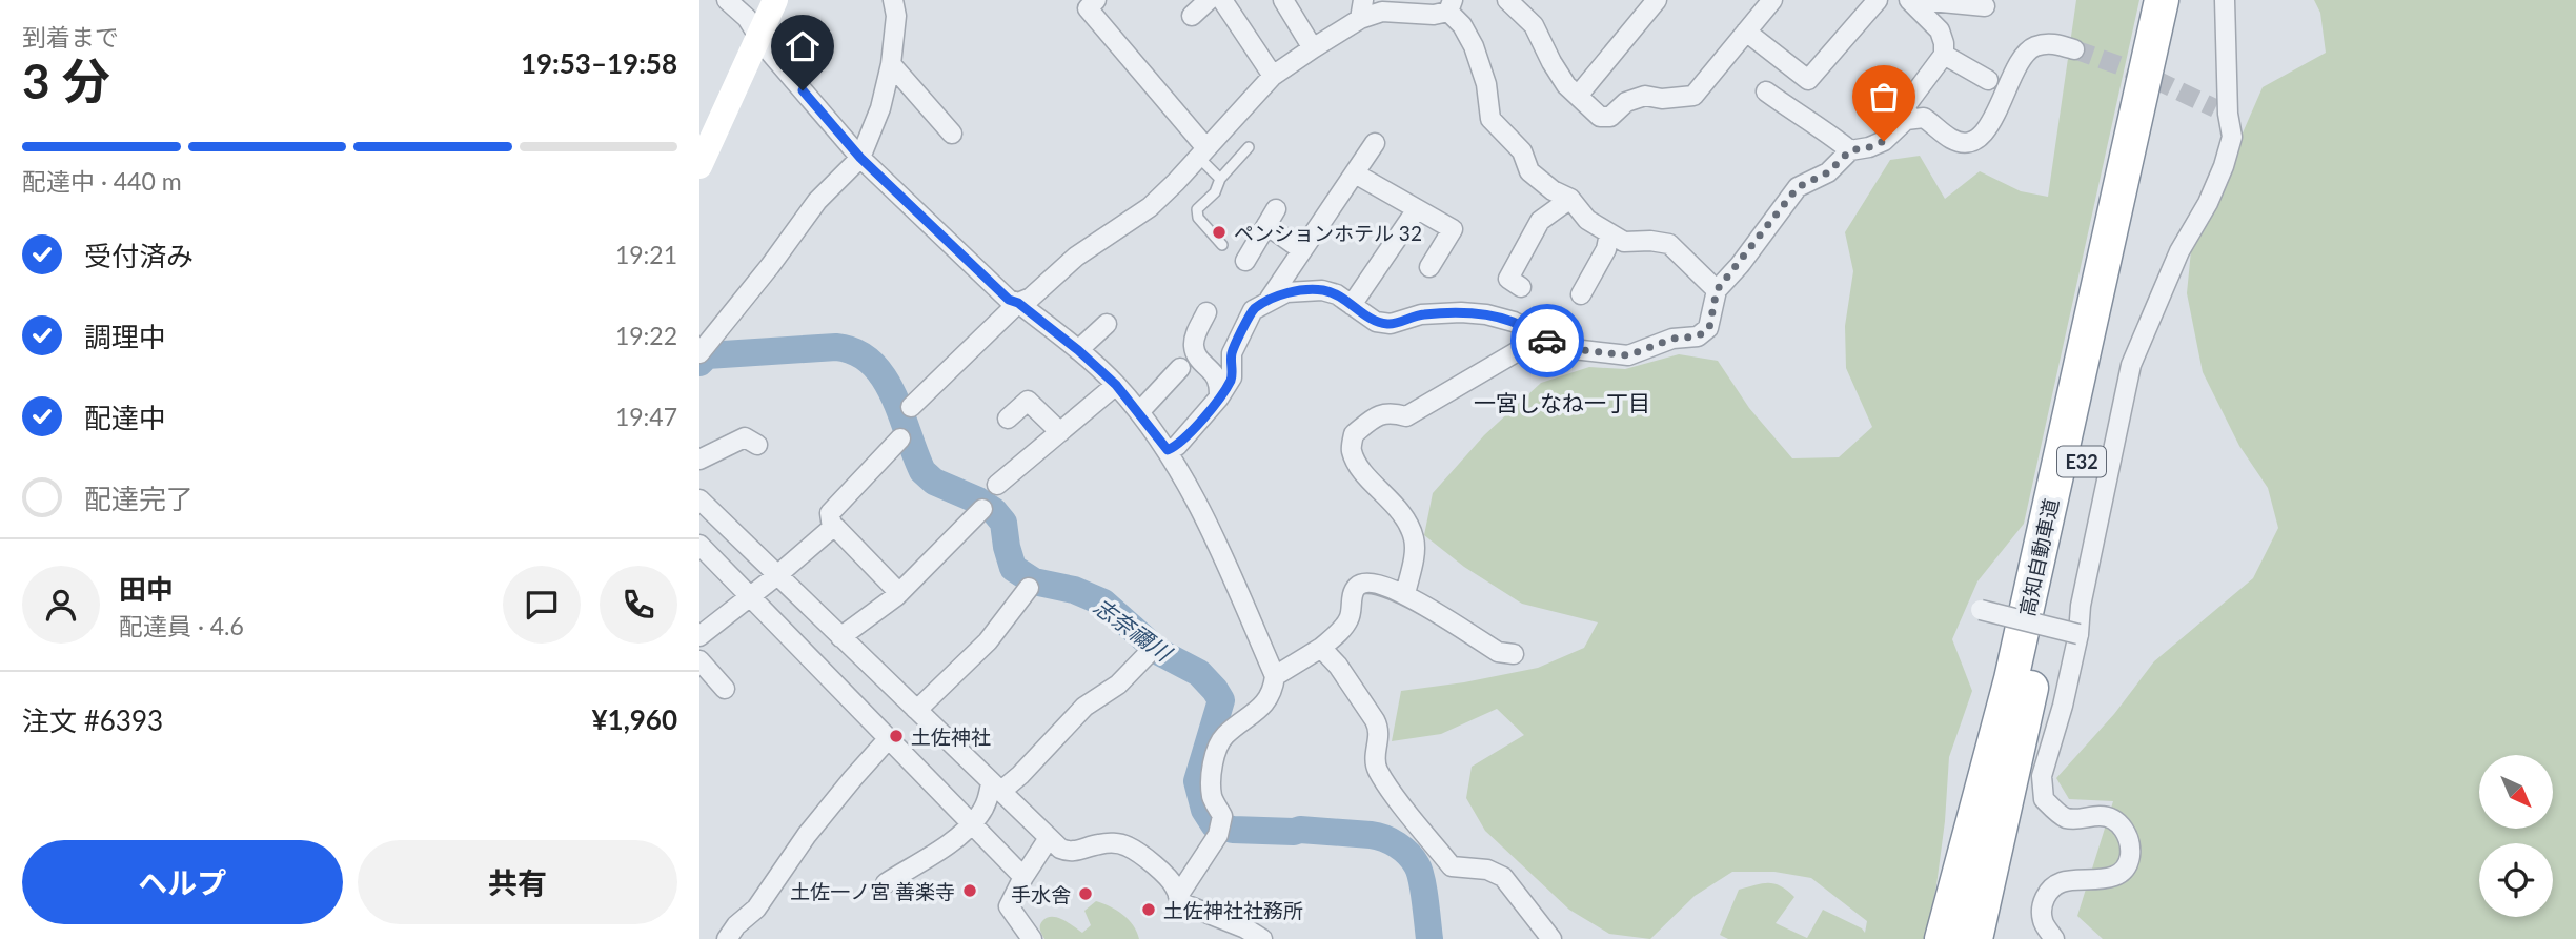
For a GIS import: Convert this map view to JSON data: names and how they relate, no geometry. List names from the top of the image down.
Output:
{
  "streets": {
    "highway": ["E32", "高知自動車道"]
  },
  "districts": ["一宮しなね一丁目"],
  "water": ["志奈禰川"],
  "places": [
    "ペンションホテル 32",
    "土佐神社",
    "土佐一ノ宮 善楽寺",
    "手水舎",
    "土佐神社社務所"
  ],
  "north": "bottom right",
  "page": {
    "heading": ["3 分", "到着まで", "19:53–19:58"],
    "panel": [
      "田中",
      "配達員 · 4.6",
      "注文 #6393",
      "¥1,960"
    ],
    "bar": "配達中 · 440 m",
    "list": [
      ["受付済み", "19:21"],
      ["調理中", "19:22"],
      ["配達中", "19:47"],
      "配達完了"
    ],
    "buttons": ["ヘルプ", "共有"]
  }
}
